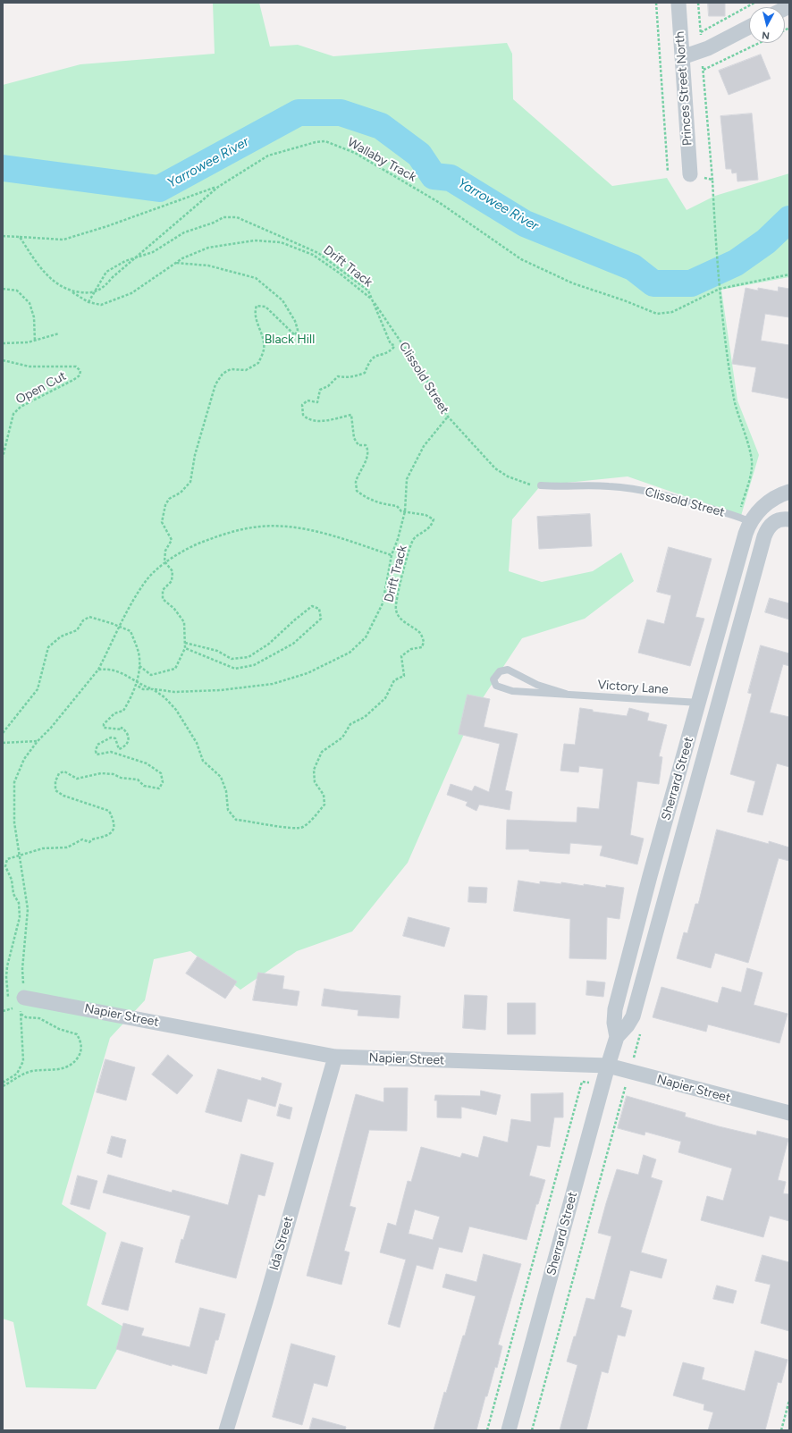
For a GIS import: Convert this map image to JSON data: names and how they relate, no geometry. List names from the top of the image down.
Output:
{
  "streets": {
    "street": [
      "Princes Street North",
      "Sherrard Street",
      "Napier Street",
      "Ida Street"
    ],
    "lane": ["Clissold Street", "Victory Lane"],
    "path": ["Wallaby Track", "Drift Track", "Open Cut"]
  },
  "crossings": [
    ["Wallaby Track", "Drift Track"],
    ["Drift Track", "Clissold Street"],
    ["Clissold Street", "Sherrard Street"],
    ["Victory Lane", "Sherrard Street"],
    ["Sherrard Street", "Napier Street"],
    ["Napier Street", "Ida Street"]
  ],
  "water": ["Yarrowee River"],
  "parks": ["Black Hill"],
  "north": "bottom"
}
